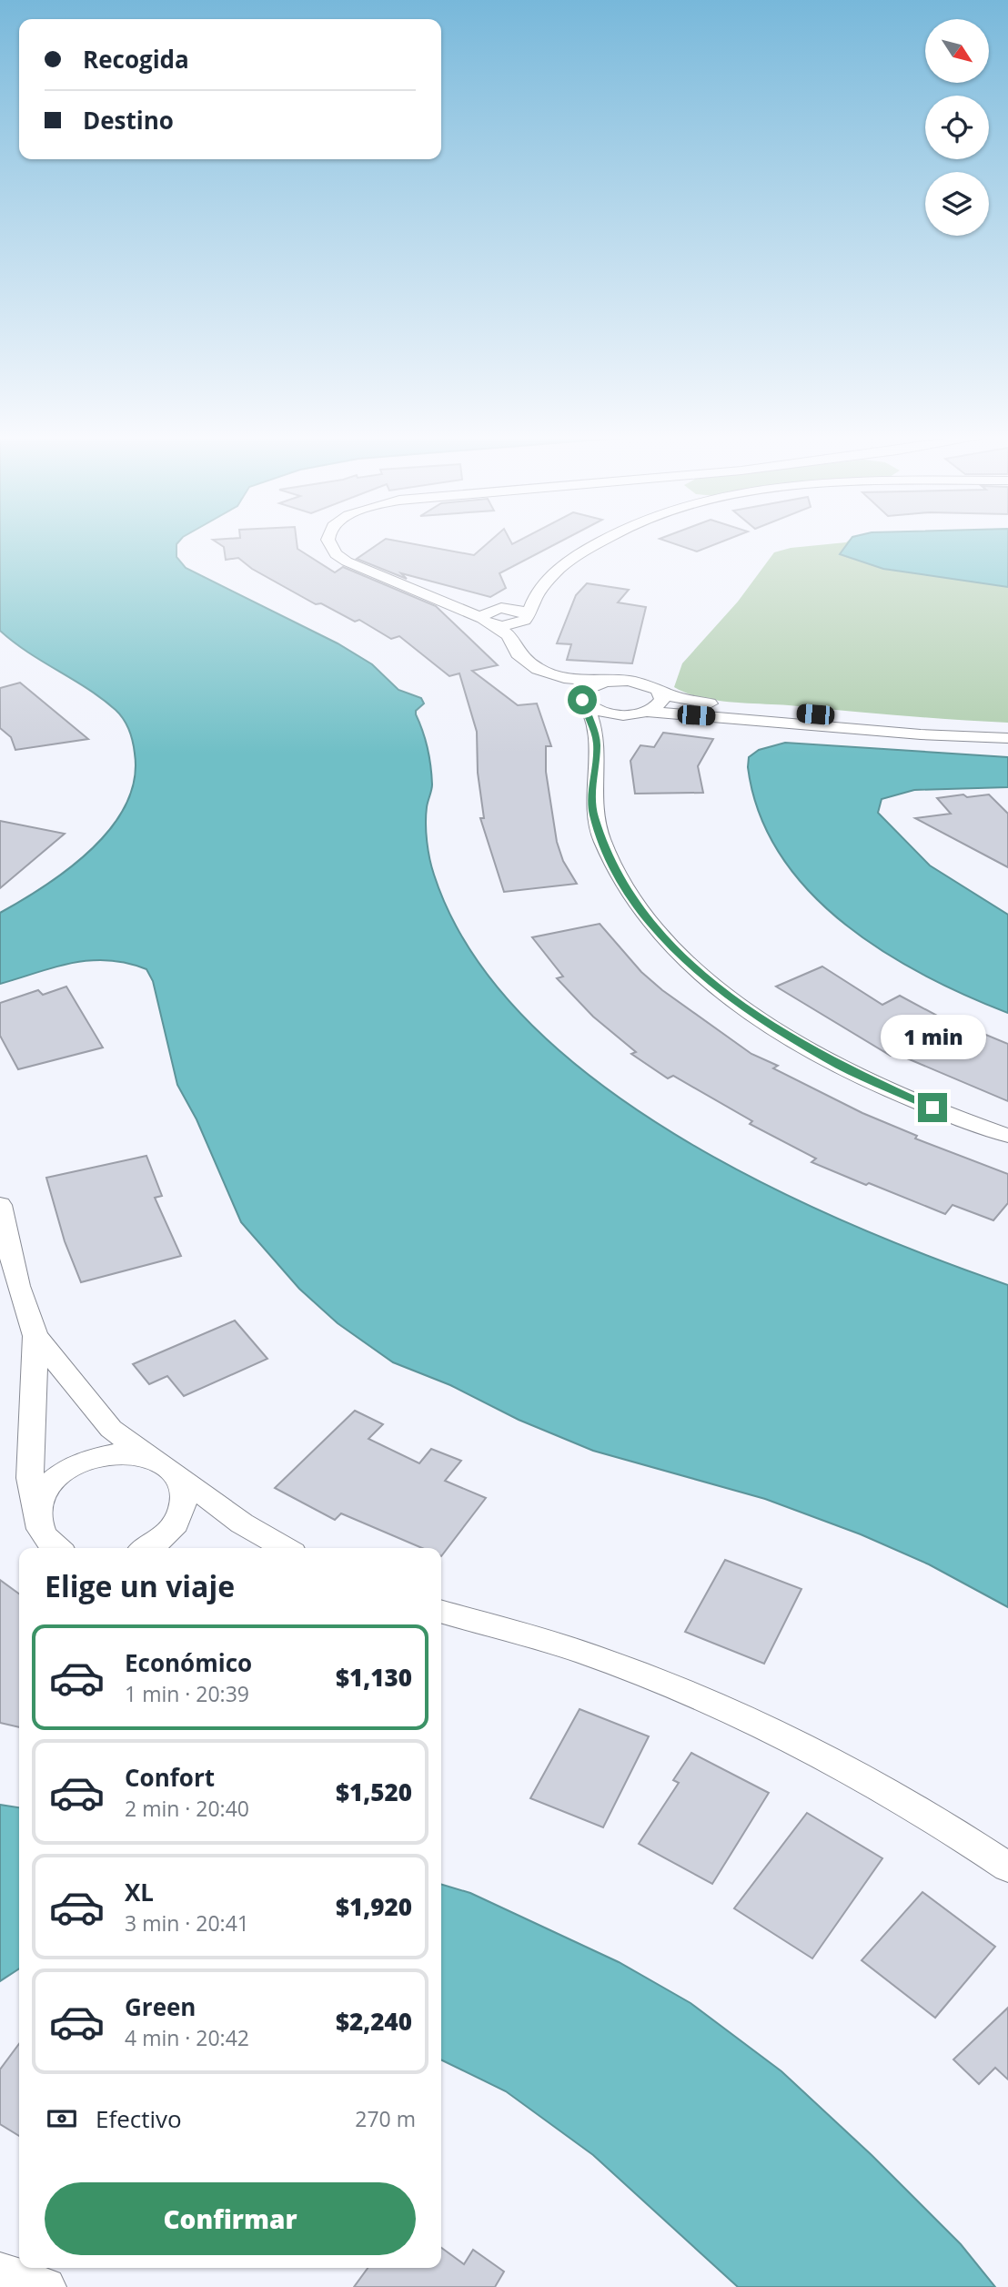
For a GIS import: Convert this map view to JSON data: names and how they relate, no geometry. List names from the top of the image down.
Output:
{
  "north": "bottom right",
  "page": {
    "banner": ["Recogida", "Destino"],
    "bubble": "1 min",
    "heading": "Elige un viaje",
    "list": [
      {
        "name": "Económico",
        "note": "1 min · 20:39",
        "value": "$1,130"
      },
      {
        "name": "Confort",
        "note": "2 min · 20:40",
        "value": "$1,520"
      },
      {
        "name": "XL",
        "note": "3 min · 20:41",
        "value": "$1,920"
      },
      {
        "name": "Green",
        "note": "4 min · 20:42",
        "value": "$2,240"
      }
    ],
    "pay": ["Efectivo", "270 m"],
    "buttons": "Confirmar"
  }
}
